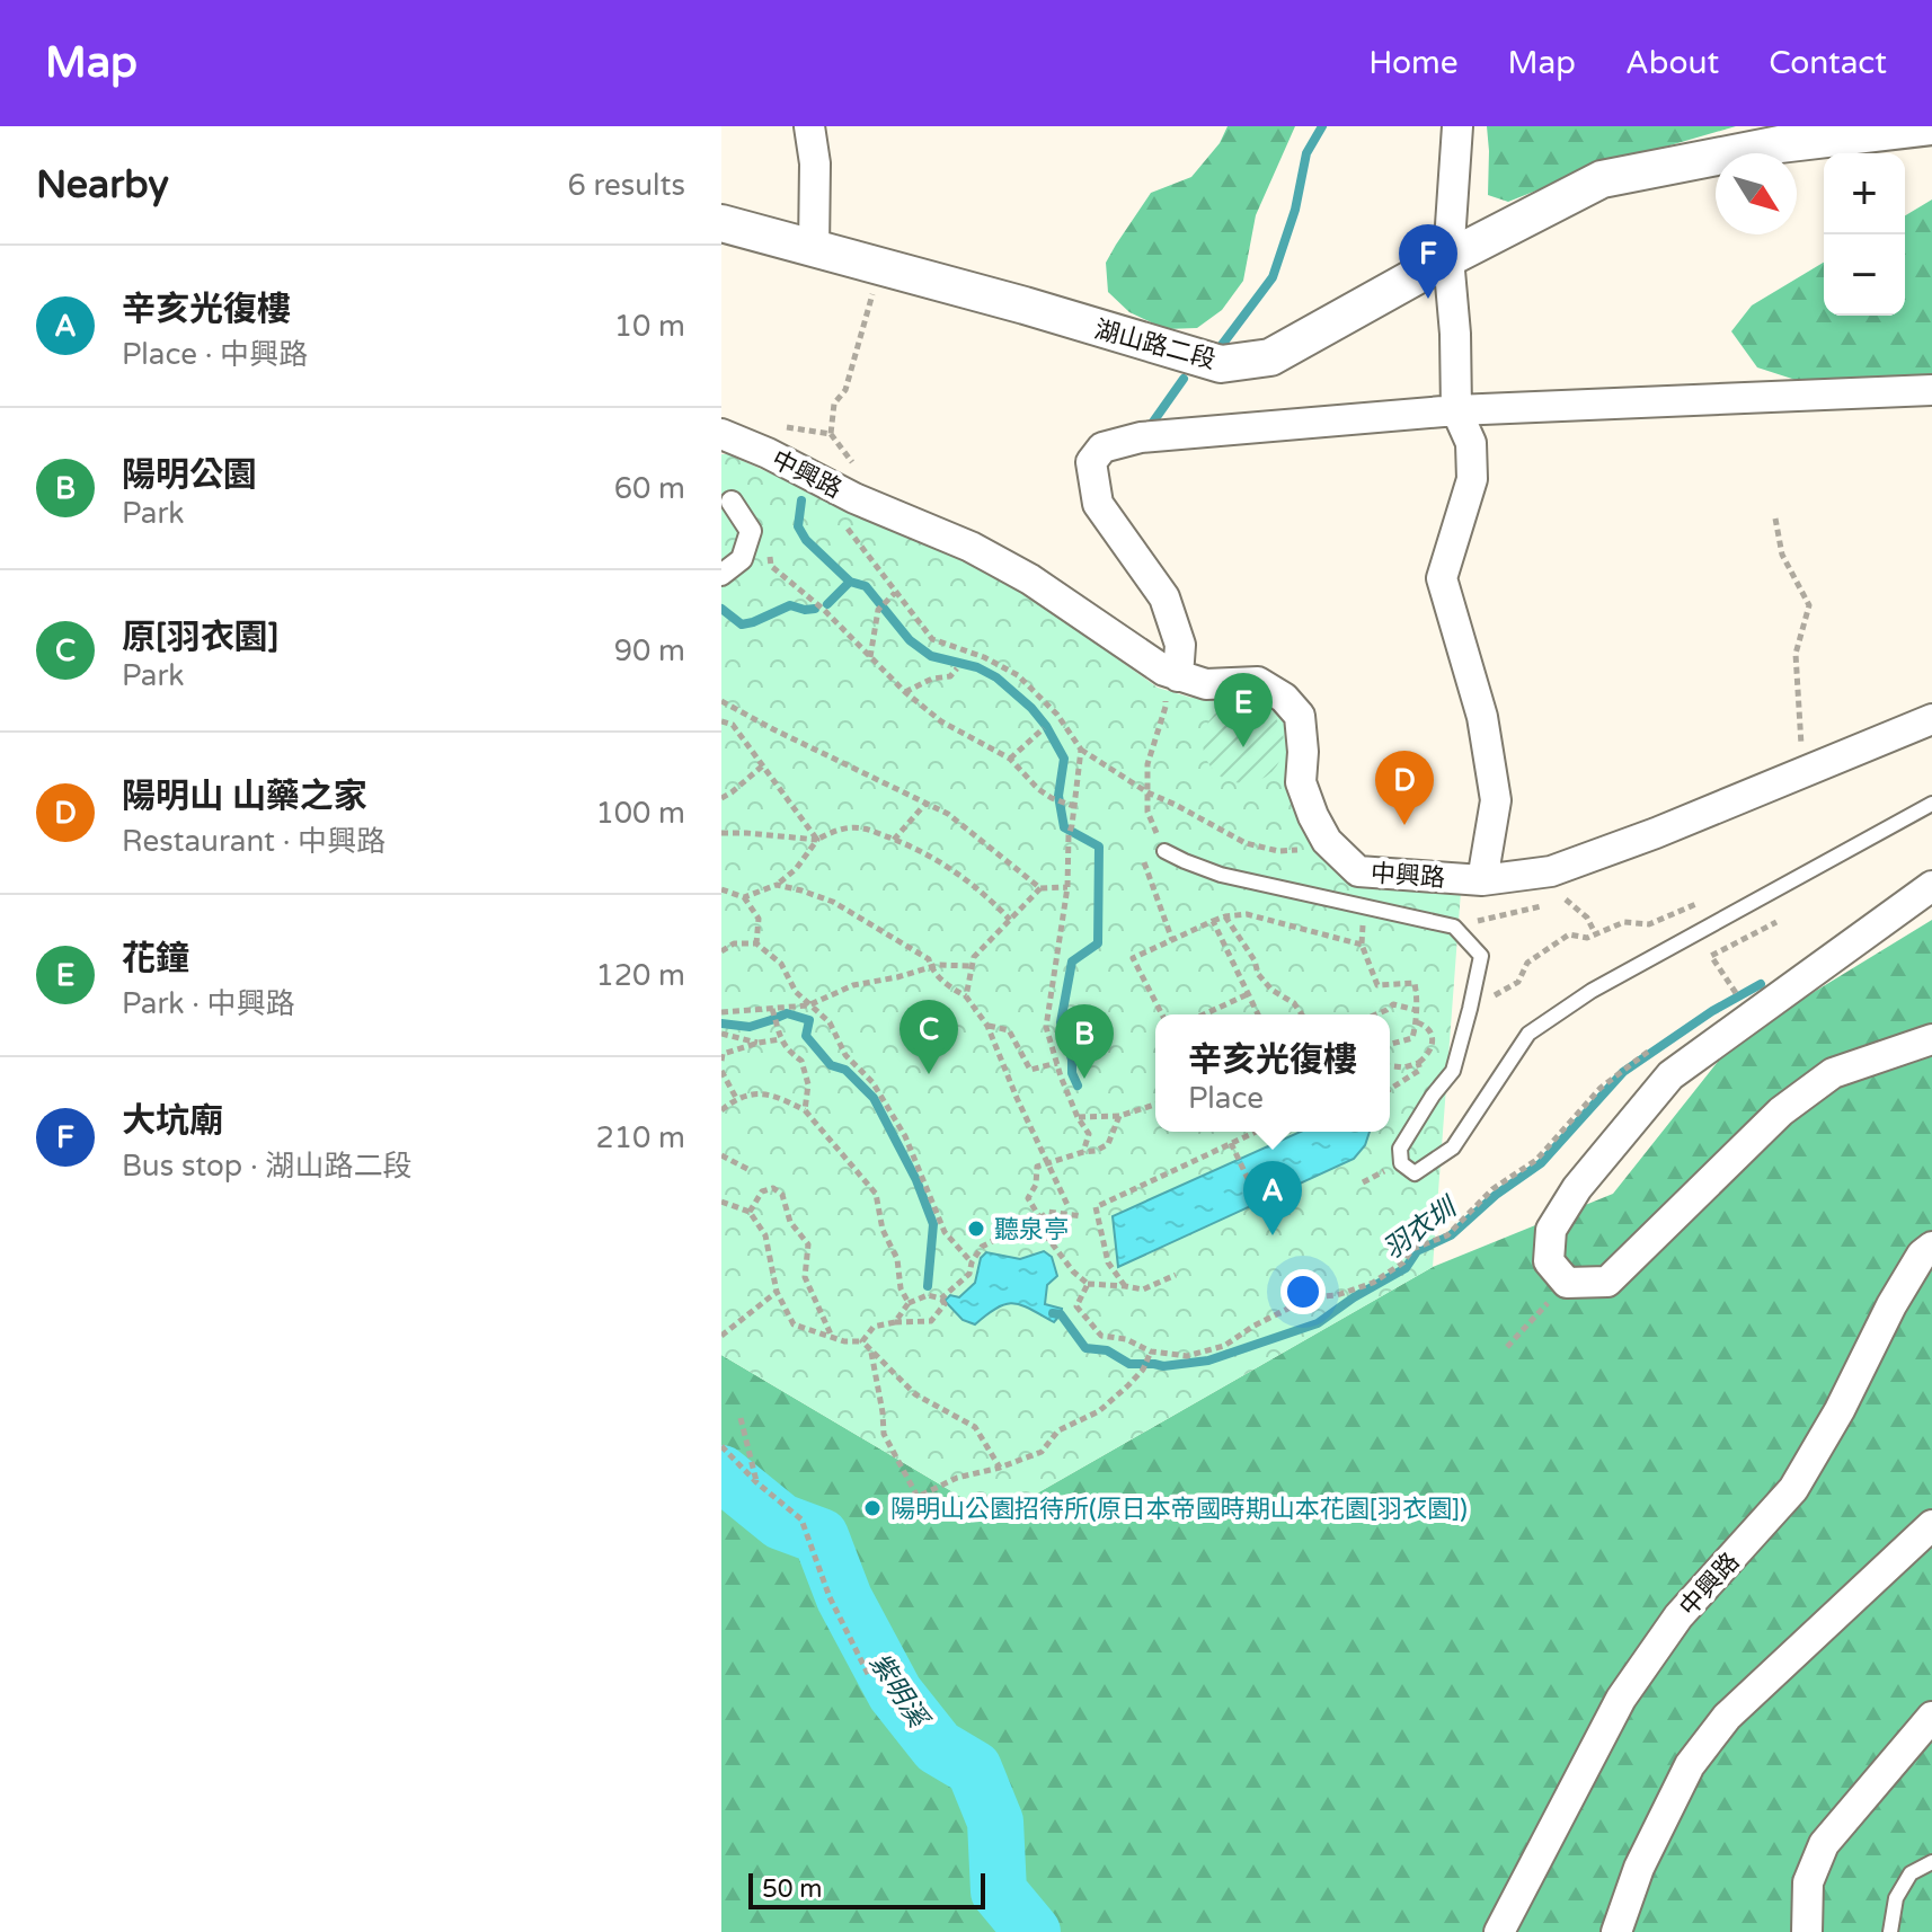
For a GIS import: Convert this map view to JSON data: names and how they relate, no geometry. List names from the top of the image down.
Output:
{
  "streets": {
    "street": ["湖山路二段", "中興路"]
  },
  "water": ["羽衣圳", "紫明溪"],
  "places": ["聽泉亭", "陽明山公園招待所(原日本帝國時期山本花園[羽衣園])"],
  "scale_bar": "50 m",
  "north": "bottom right",
  "page": {
    "header": "Map",
    "nav": [
      "Home",
      "Map",
      "About",
      "Contact"
    ],
    "heading": ["Nearby", "6 results"],
    "map_buttons": ["+", "−"],
    "pins": [
      "F",
      "E",
      "D",
      "C",
      "B",
      "A"
    ],
    "list": [
      {
        "mark": "A",
        "name": "辛亥光復樓",
        "note": "Place · 中興路",
        "value": "10 m"
      },
      {
        "mark": "B",
        "name": "陽明公園",
        "note": "Park",
        "value": "60 m"
      },
      {
        "mark": "C",
        "name": "原[羽衣園]",
        "note": "Park",
        "value": "90 m"
      },
      {
        "mark": "D",
        "name": "陽明山 山藥之家",
        "note": "Restaurant · 中興路",
        "value": "100 m"
      },
      {
        "mark": "E",
        "name": "花鐘",
        "note": "Park · 中興路",
        "value": "120 m"
      },
      {
        "mark": "F",
        "name": "大坑廟",
        "note": "Bus stop · 湖山路二段",
        "value": "210 m"
      }
    ],
    "popup": ["辛亥光復樓", "Place"],
    "scale": "50 m"
  }
}
